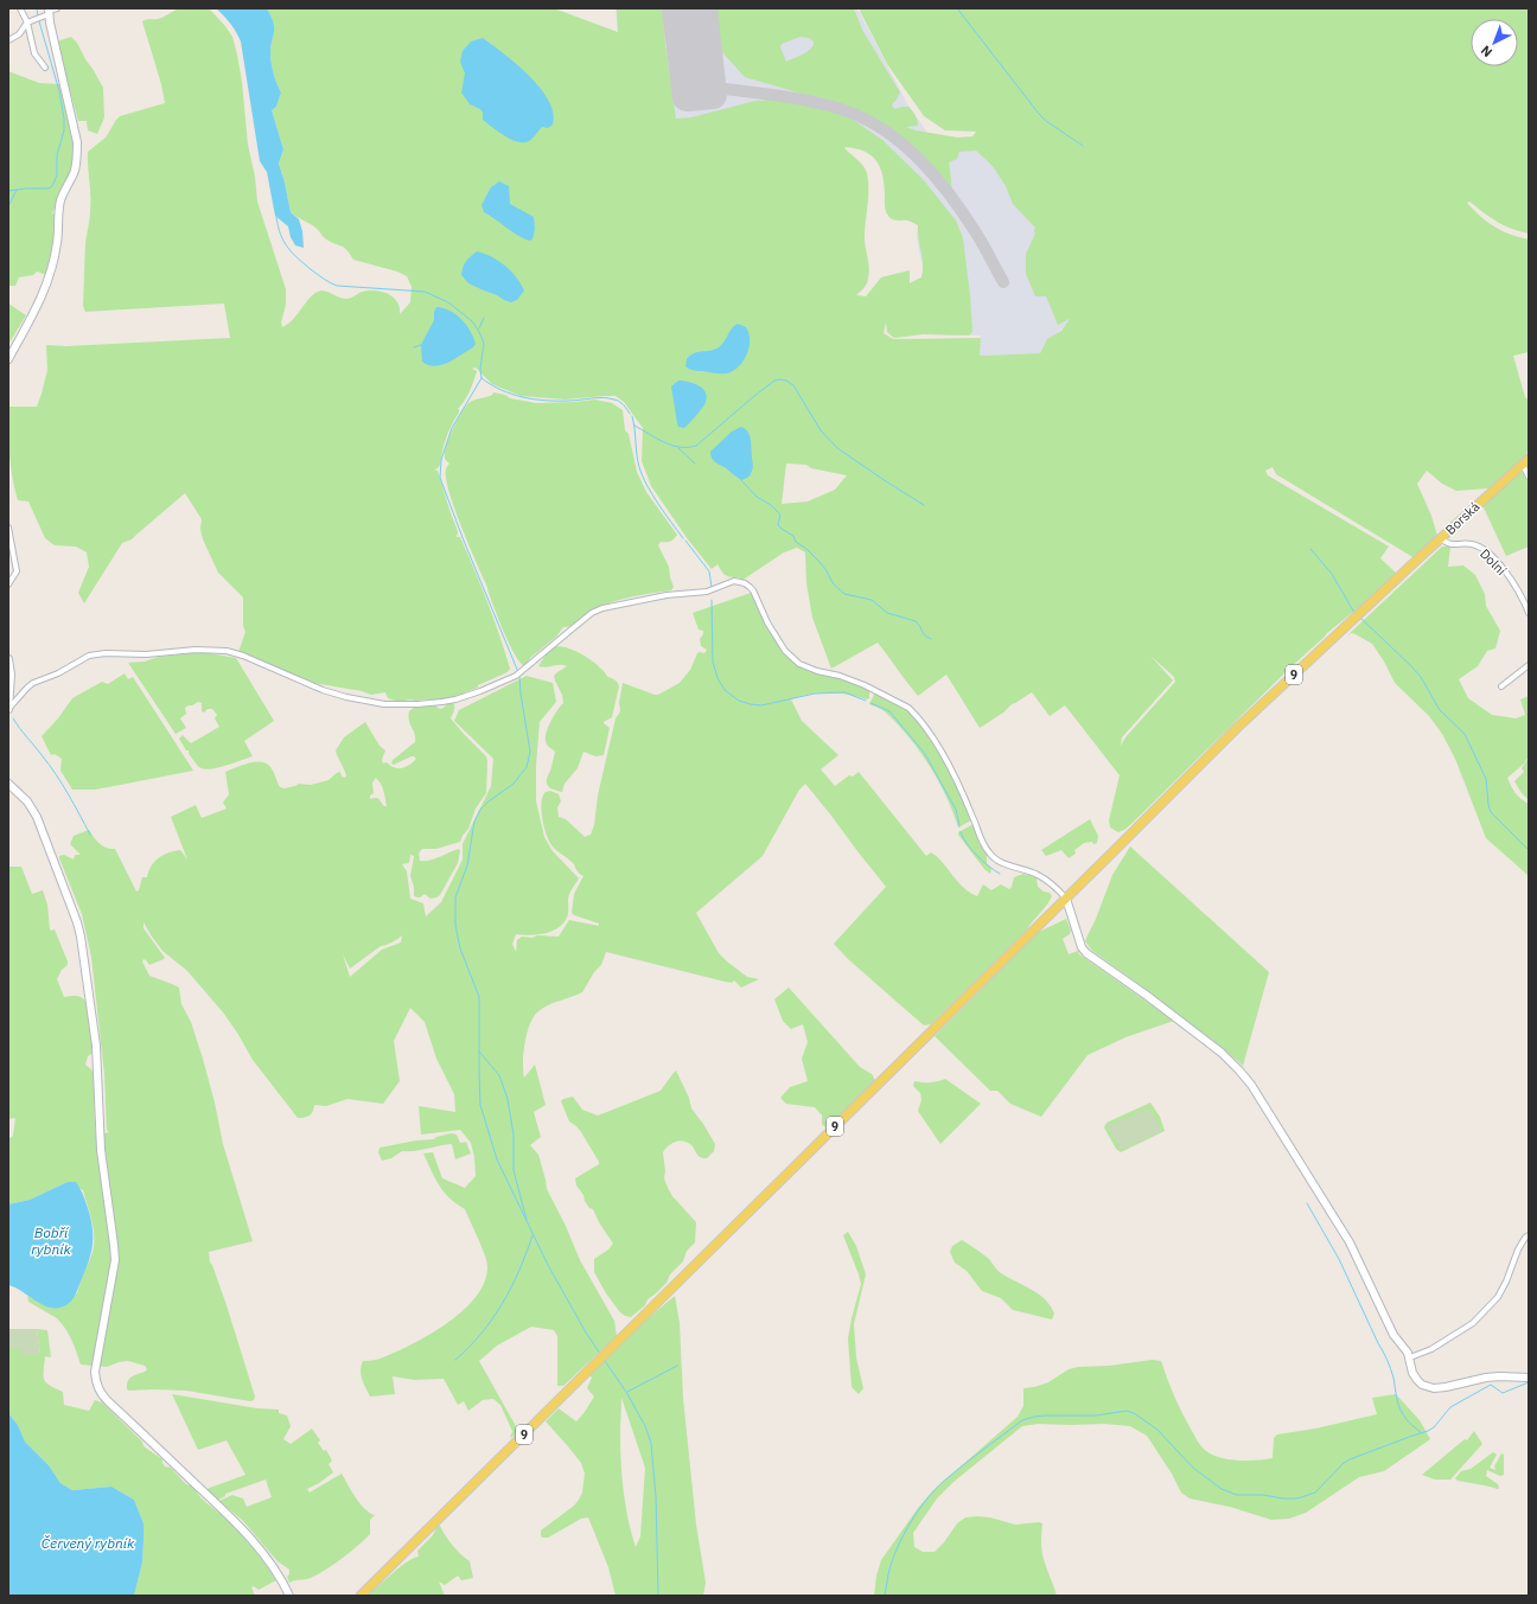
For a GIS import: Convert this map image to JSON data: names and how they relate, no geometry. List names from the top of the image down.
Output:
{
  "streets": {
    "main road": ["Borská", "9"],
    "street": ["Dolní"]
  },
  "crossings": [
    ["Borská", "Dolní"],
    ["Borská", "9"]
  ],
  "water": ["Bobří rybník", "Červený rybník"],
  "north": "bottom left"
}
